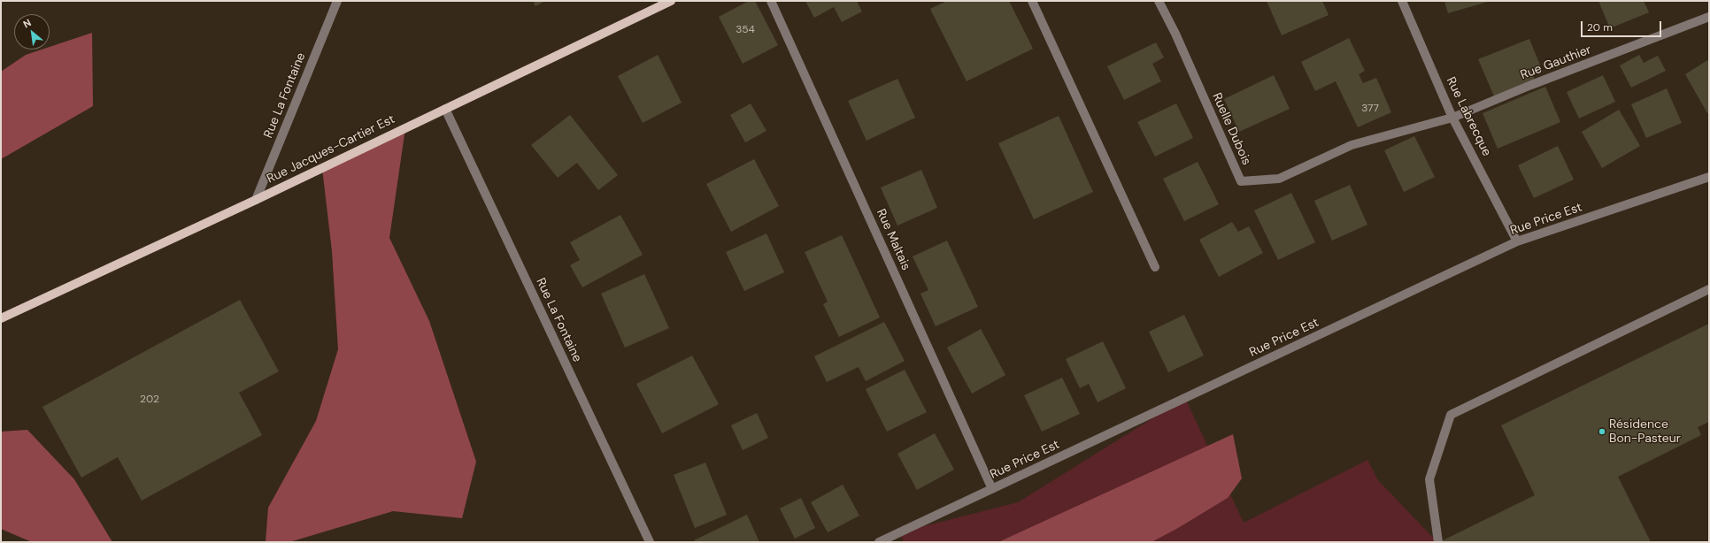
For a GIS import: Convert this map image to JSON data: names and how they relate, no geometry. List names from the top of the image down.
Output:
{
  "streets": {
    "main road": ["Rue Jacques-Cartier Est"],
    "street": [
      "Rue Gauthier",
      "Rue La Fontaine",
      "Rue Labrecque",
      "Ruelle Dubois",
      "Rue Price Est",
      "Rue Maltais"
    ]
  },
  "crossings": [
    ["Rue Gauthier", "Rue Labrecque"],
    ["Rue Gauthier", "Ruelle Dubois"],
    ["Rue La Fontaine", "Rue Jacques-Cartier Est"],
    ["Rue Labrecque", "Ruelle Dubois"],
    ["Rue Labrecque", "Rue Price Est"],
    ["Rue Price Est", "Rue Maltais"]
  ],
  "places": ["Résidence Bon-Pasteur"],
  "house_numbers": ["354", "377", "202"],
  "scale_bar": "20 m",
  "north": "top left"
}
